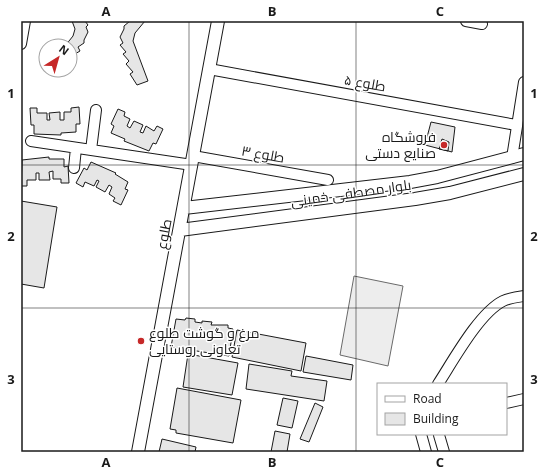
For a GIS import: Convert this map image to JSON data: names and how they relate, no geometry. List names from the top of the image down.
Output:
{
  "streets": {
    "street": [
      "طلوع ۵",
      "طلوع ۳",
      "بلوار مصطفی خمینی",
      "طلوع"
    ]
  },
  "crossings": [
    ["طلوع ۵", "طلوع"],
    ["طلوع ۳", "طلوع"],
    ["بلوار مصطفی خمینی", "طلوع"]
  ],
  "places": ["فروشگاه صنایع دستی", "مرغ و گوشت طلوع تعاونی روستایی"],
  "legend": ["Road", "Building"],
  "north": "top right",
  "grid": {
    "columns": ["A", "B", "C"],
    "rows": ["1", "2", "3"]
  }
}
